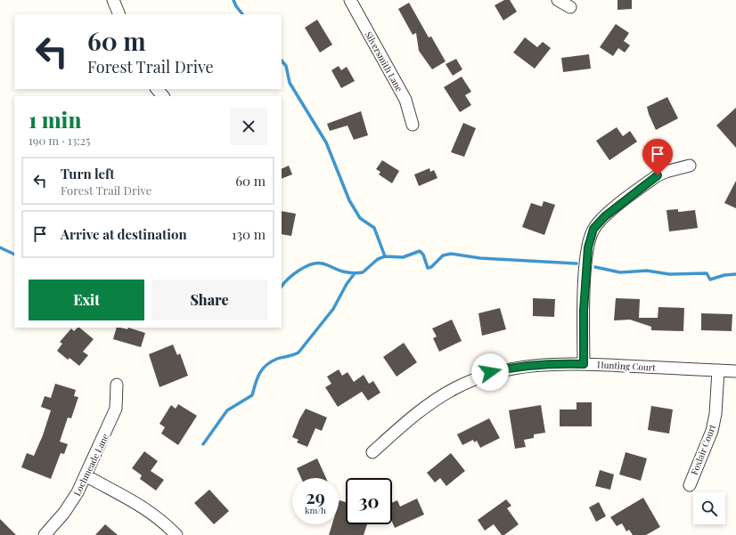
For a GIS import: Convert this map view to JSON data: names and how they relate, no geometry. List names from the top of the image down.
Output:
{
  "streets": {
    "street": [
      "Silversmith Lane",
      "Hunting Court",
      "Foxlair Court",
      "Lochmeade Lane"
    ]
  },
  "crossings": [
    ["Hunting Court", "Foxlair Court"]
  ],
  "page": {
    "turn": ["60 m", "Forest Trail Drive"],
    "heading": ["1 min", "190 m · 13:25"],
    "list": [
      {
        "name": "Turn left",
        "note": "Forest Trail Drive",
        "value": "60 m"
      },
      {
        "name": "Arrive at destination",
        "value": "130 m"
      }
    ],
    "buttons": ["Exit", "Share"],
    "speed": "29 km/h",
    "limit": "30"
  }
}
